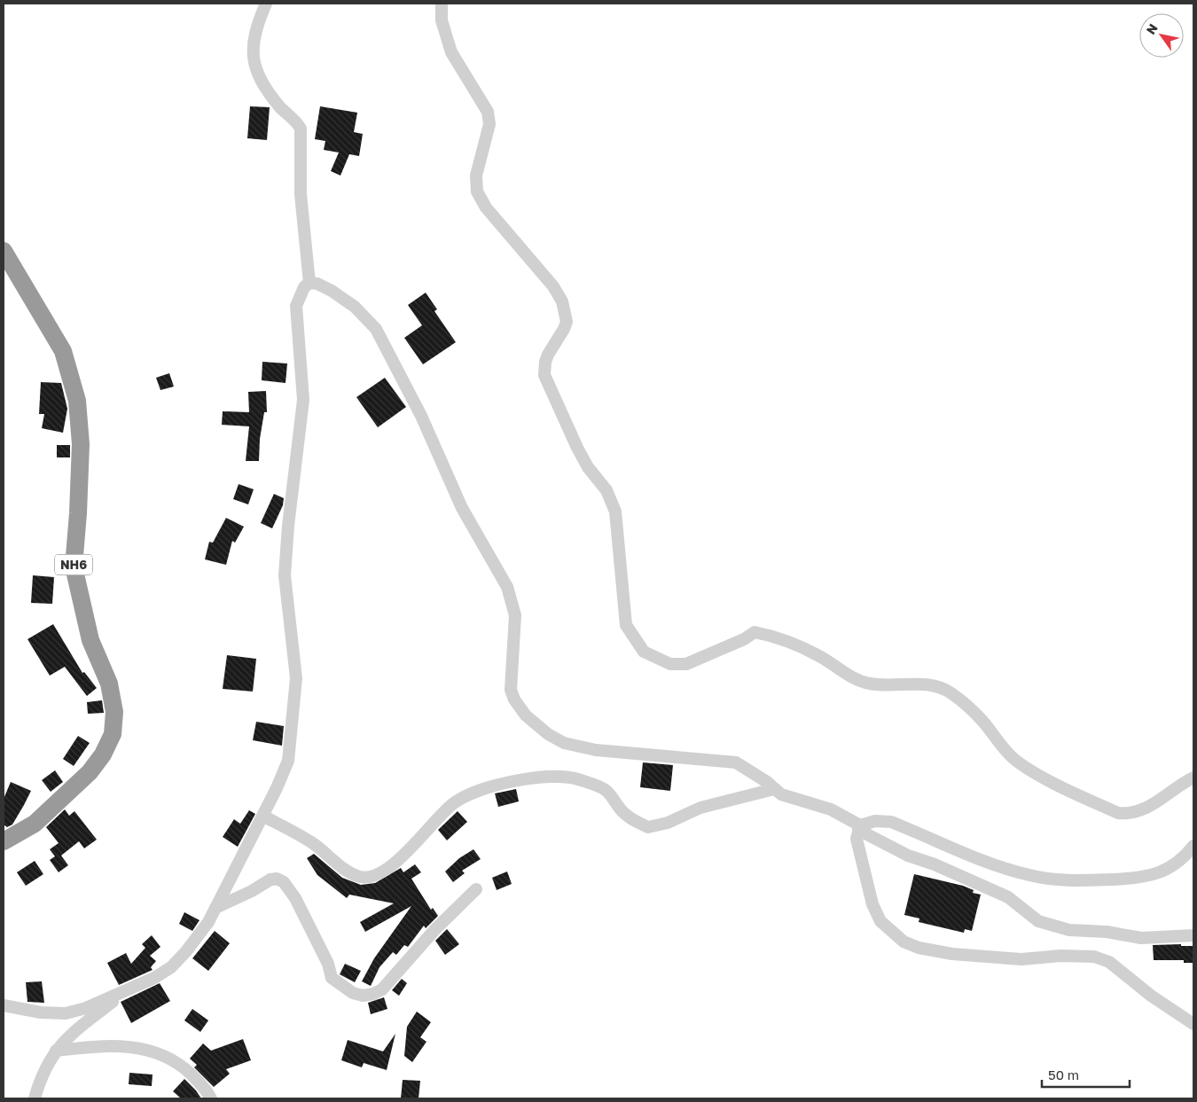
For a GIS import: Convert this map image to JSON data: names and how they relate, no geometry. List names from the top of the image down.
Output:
{
  "streets": {
    "highway": ["NH6"]
  },
  "scale_bar": "50 m",
  "north": "top left"
}
